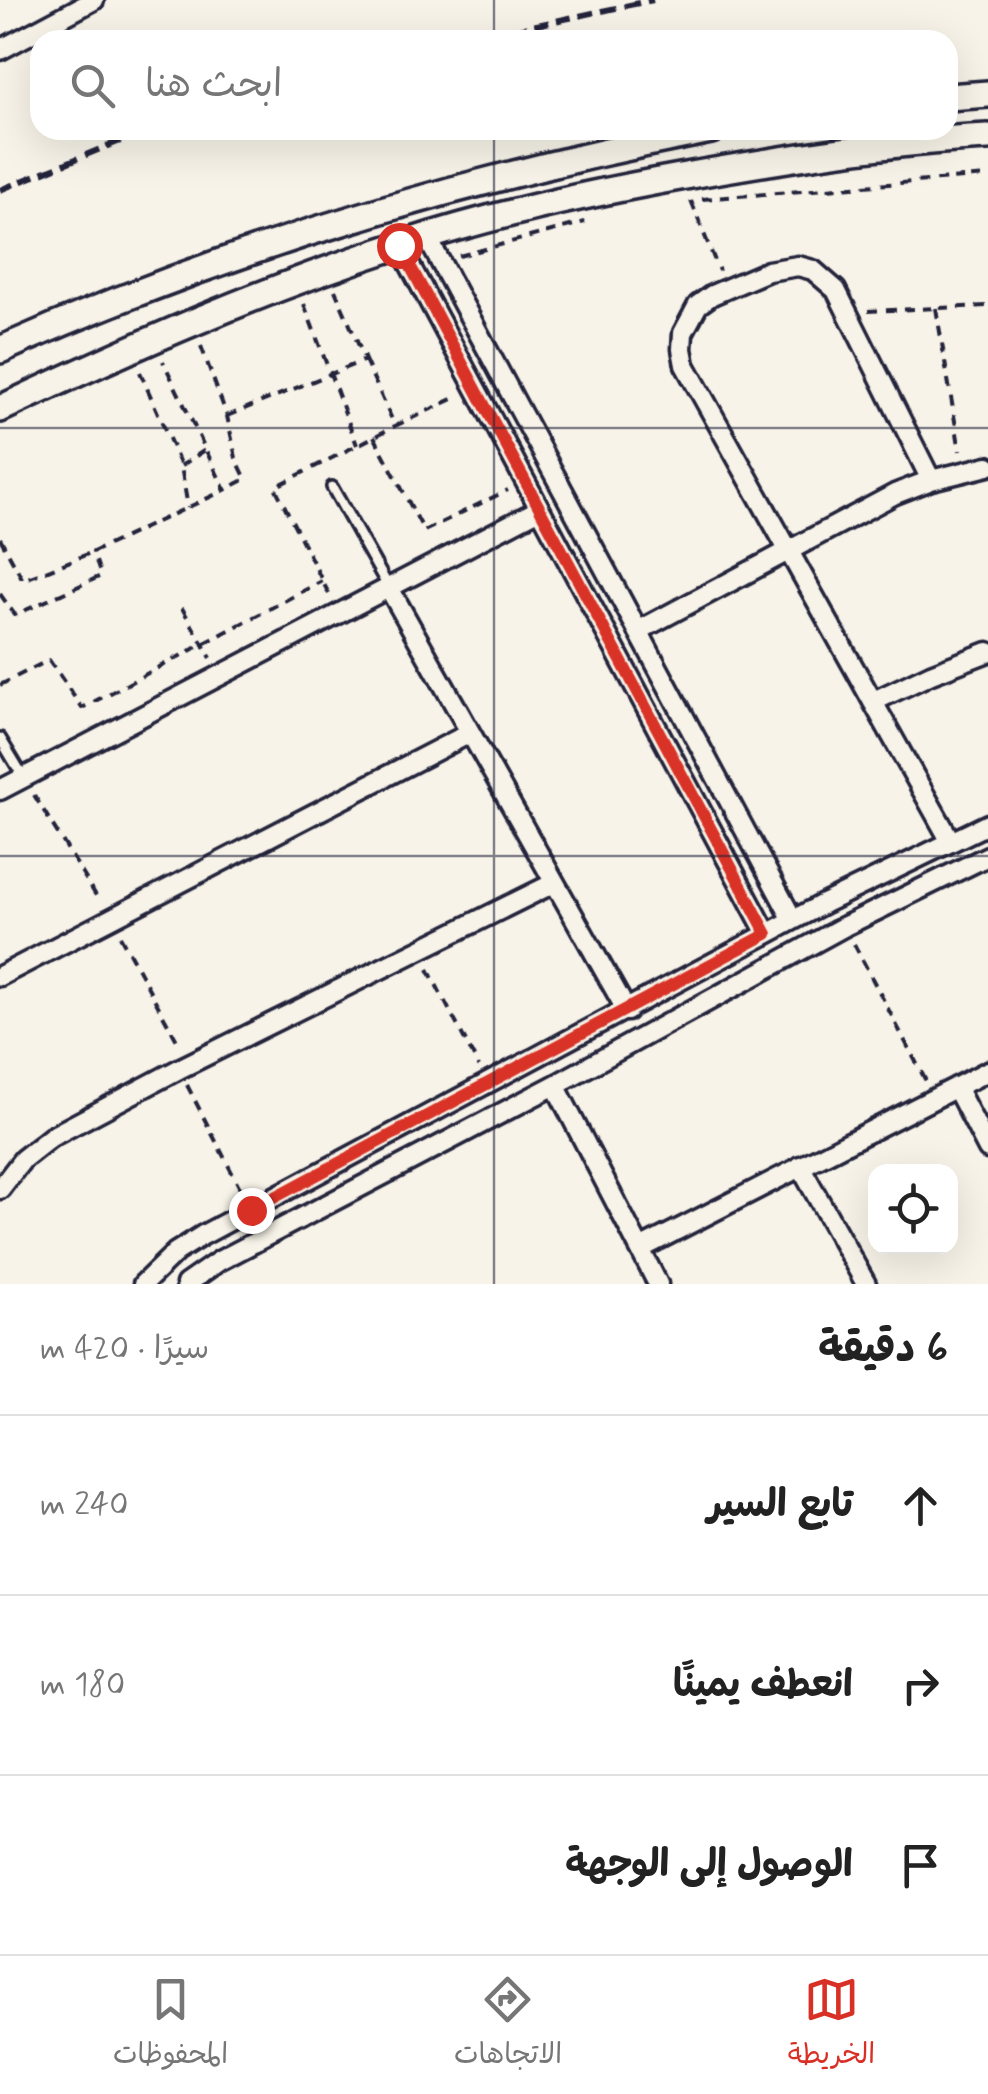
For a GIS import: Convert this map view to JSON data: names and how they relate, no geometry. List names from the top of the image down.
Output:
{
  "page": {
    "search": "ابحث هنا",
    "heading": ["6 دقيقة", "سيرًا · 420 m"],
    "list": [
      ["تابع السير", "240 m"],
      ["انعطف يمينًا", "180 m"],
      "الوصول إلى الوجهة"
    ],
    "nav": ["الخريطة", "الاتجاهات", "المحفوظات"]
  }
}
